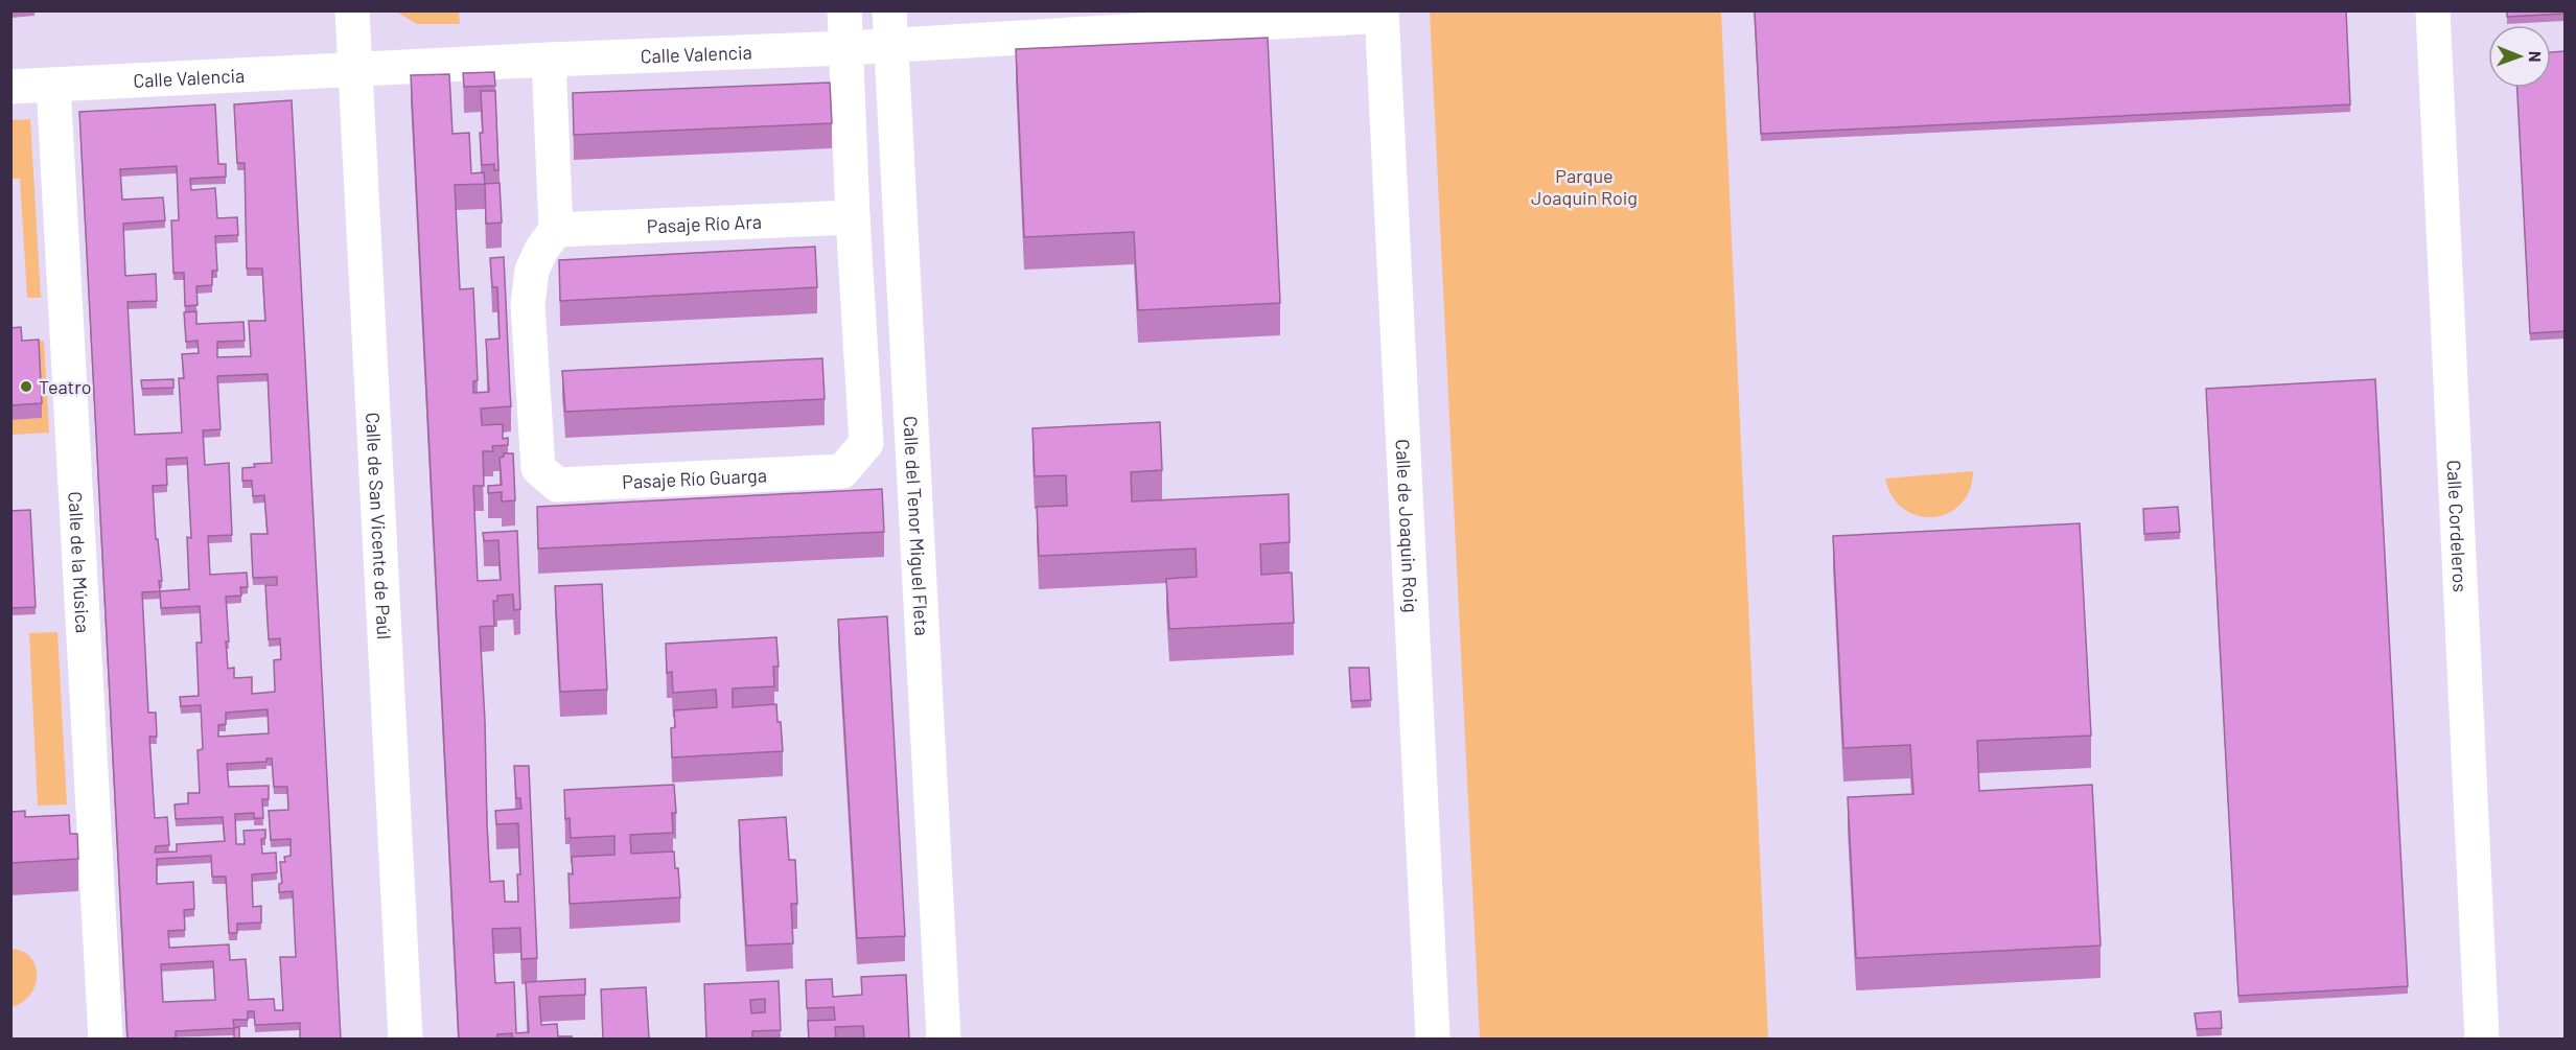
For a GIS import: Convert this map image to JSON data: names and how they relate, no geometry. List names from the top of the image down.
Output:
{
  "streets": {
    "street": [
      "Calle Valencia",
      "Pasaje Río Ara",
      "Pasaje Río Guarga",
      "Calle de Joaquin Roig",
      "Calle Cordeleros",
      "Calle de San Vicente de Paúl",
      "Calle del Tenor Miguel Fleta",
      "Calle de la Música"
    ]
  },
  "crossings": [
    ["Calle Valencia", "Pasaje Río Guarga"],
    ["Calle Valencia", "Calle de Joaquin Roig"],
    ["Calle Valencia", "Calle de San Vicente de Paúl"],
    ["Calle Valencia", "Calle del Tenor Miguel Fleta"],
    ["Calle Valencia", "Calle de la Música"],
    ["Pasaje Río Ara", "Pasaje Río Guarga"]
  ],
  "parks": ["Parque Joaquin Roig"],
  "places": ["Teatro"],
  "north": "right"
}
